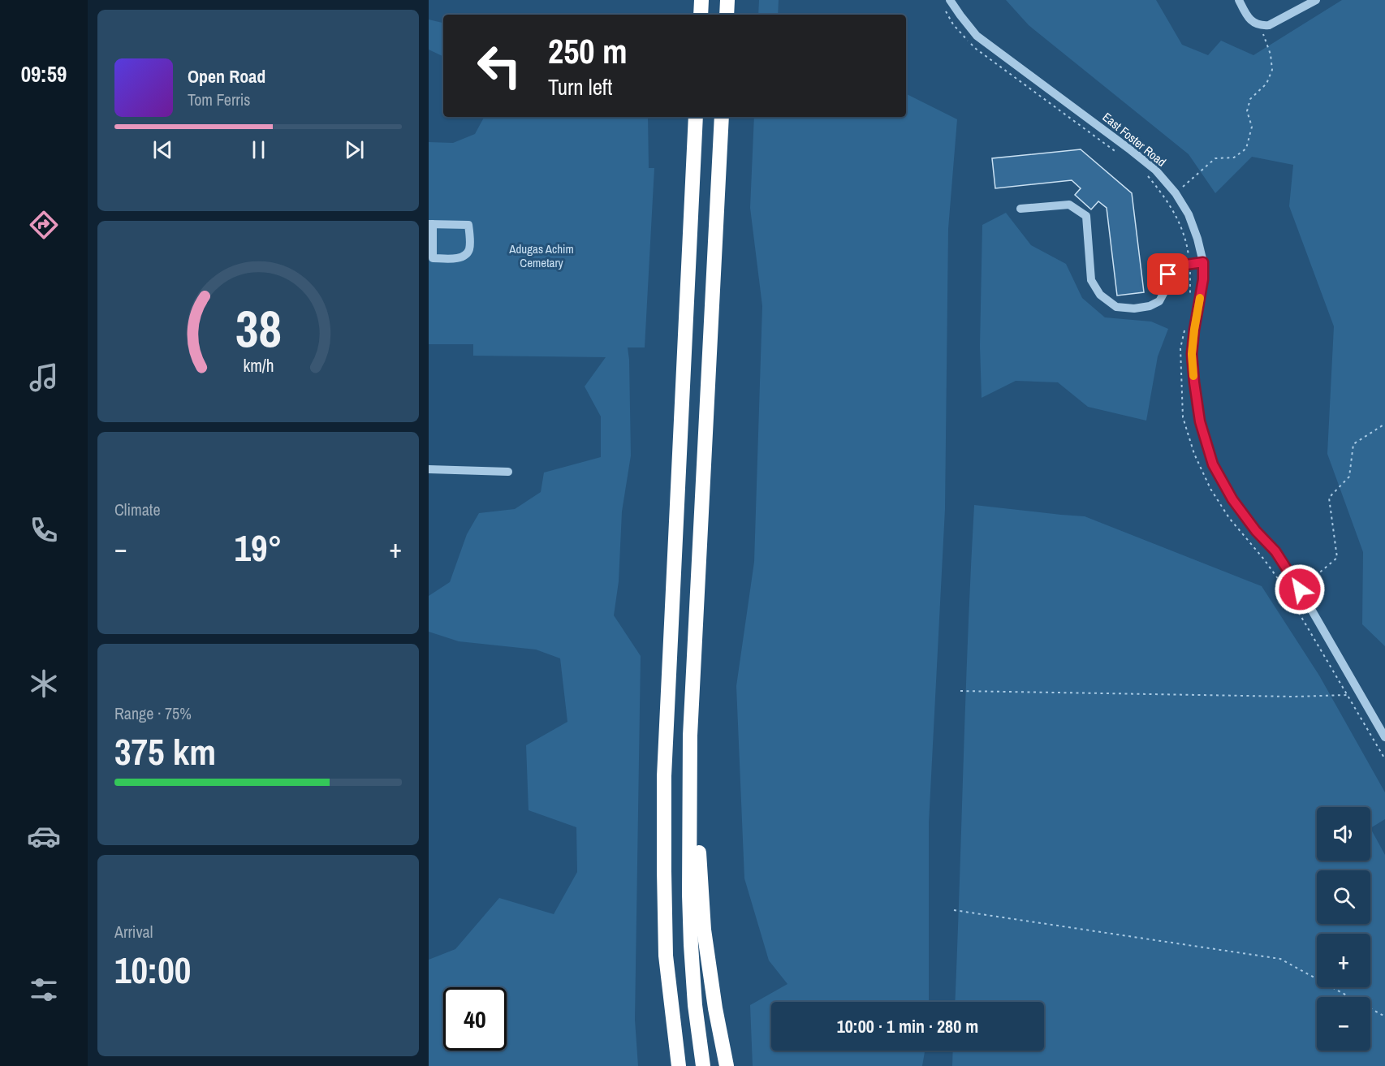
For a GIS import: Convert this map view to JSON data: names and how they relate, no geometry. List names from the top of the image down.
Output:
{
  "streets": {
    "street": ["East Foster Road"]
  },
  "parks": ["Adugas Achim Cemetary"],
  "page": {
    "tabs": "09:59",
    "turn": ["250 m", "Turn left"],
    "song": ["Open Road", "Tom Ferris"],
    "tile": [
      "Climate",
      ["Range · 75%", "375 km"],
      ["Arrival", "10:00"]
    ],
    "heat": ["−", "19°", "+"],
    "map_buttons": ["+", "−"],
    "limit": "40",
    "trip": "10:00 · 1 min · 280 m",
    "gauge": ["38", "km/h"]
  }
}
